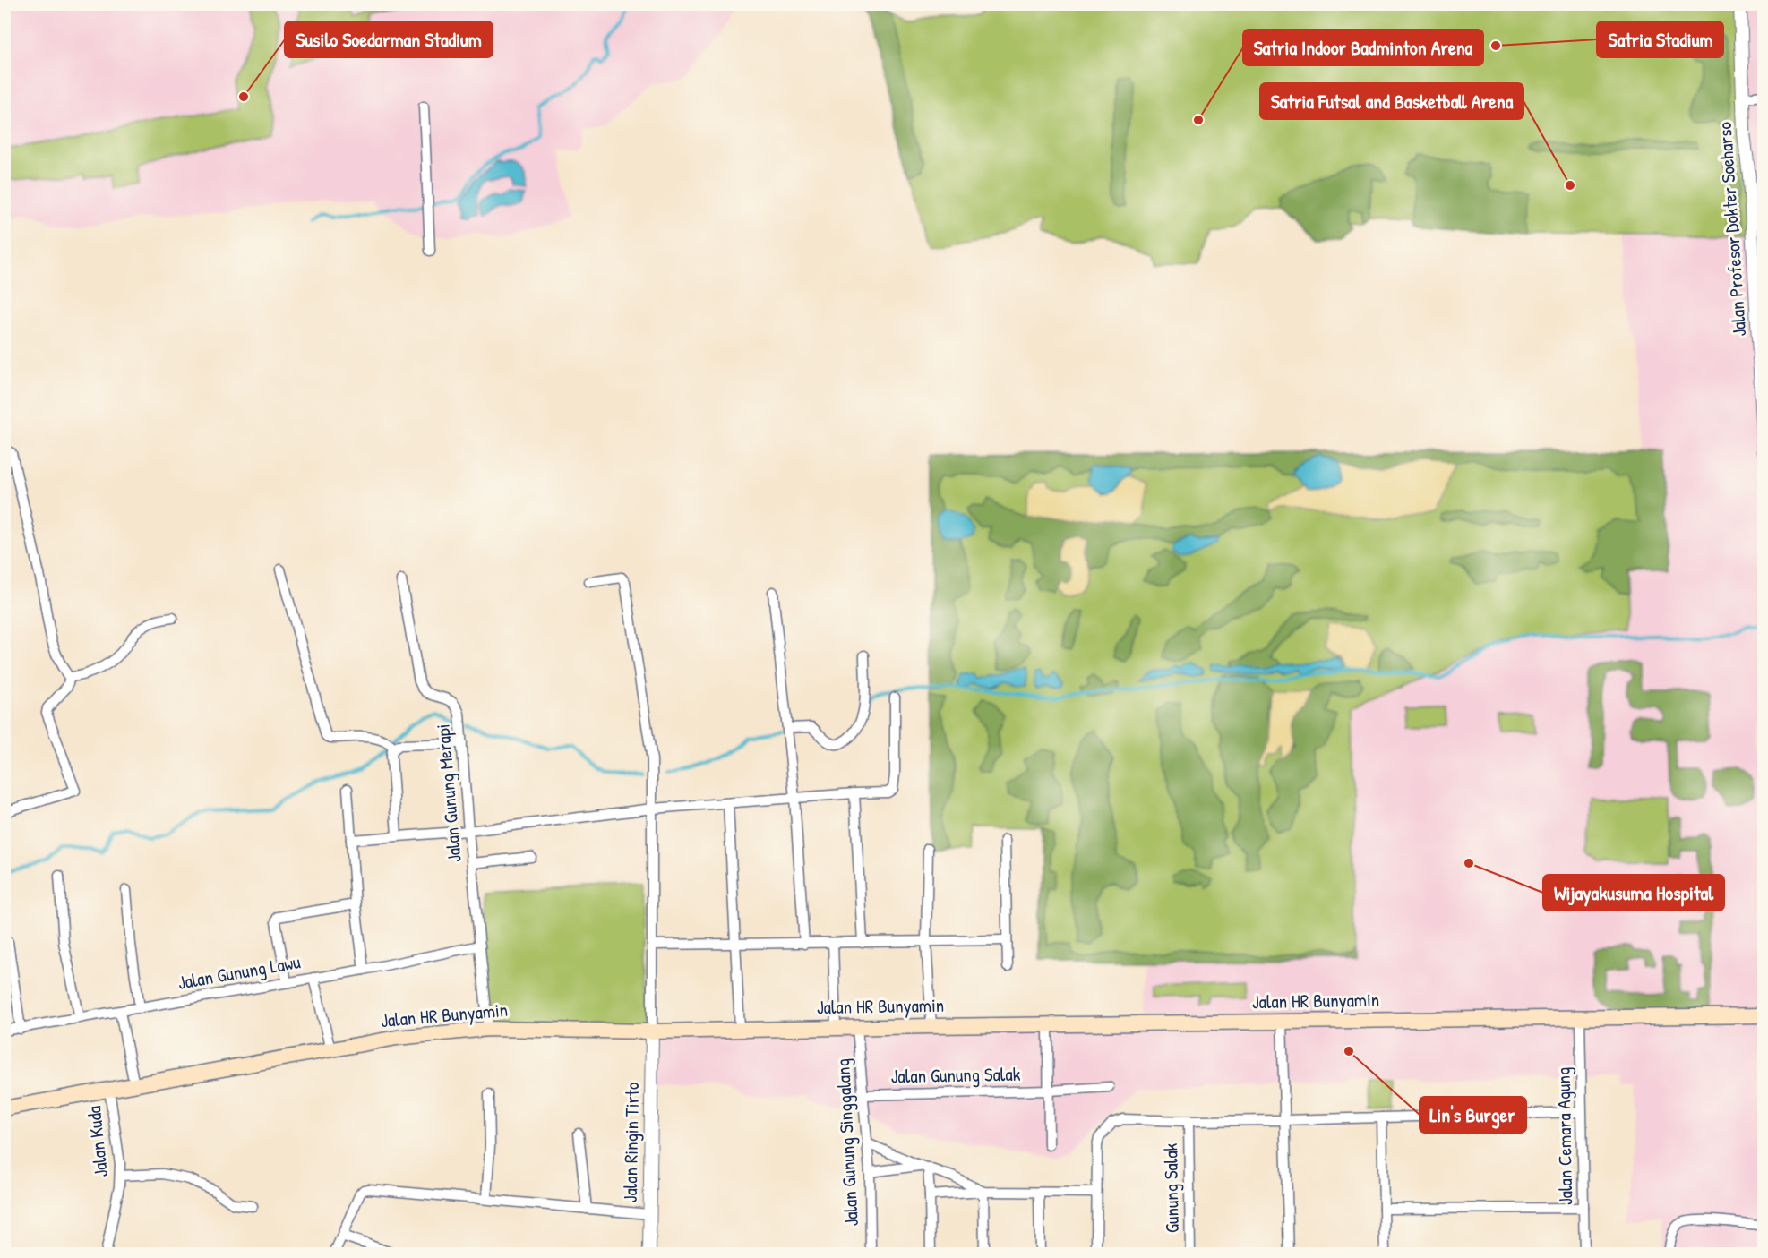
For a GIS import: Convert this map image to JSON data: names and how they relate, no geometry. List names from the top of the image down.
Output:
{
  "streets": {
    "main road": ["Jalan HR Bunyamin"],
    "street": [
      "Jalan Profesor Dokter Soeharso",
      "Jalan Gunung Merapi",
      "Jalan Gunung Lawu",
      "Jalan Gunung Salak",
      "Jalan Cemara Agung",
      "Jalan Kuda",
      "Jalan Ringin Tirto",
      "Jalan Gunung Singgalang",
      "Gunung Salak"
    ]
  },
  "crossings": [
    ["Jalan Gunung Merapi", "Jalan Gunung Lawu"],
    ["Jalan Gunung Merapi", "Jalan HR Bunyamin"],
    ["Jalan HR Bunyamin", "Jalan Gunung Salak"],
    ["Jalan HR Bunyamin", "Jalan Cemara Agung"],
    ["Jalan HR Bunyamin", "Jalan Kuda"],
    ["Jalan HR Bunyamin", "Jalan Ringin Tirto"],
    ["Jalan HR Bunyamin", "Jalan Gunung Singgalang"],
    ["Jalan Gunung Salak", "Jalan Gunung Singgalang"]
  ],
  "places": [
    "Satria Stadium",
    "Susilo Soedarman Stadium",
    "Satria Indoor Badminton Arena",
    "Satria Futsal and Basketball Arena",
    "Wijayakusuma Hospital",
    "Lin's Burger"
  ]
}
